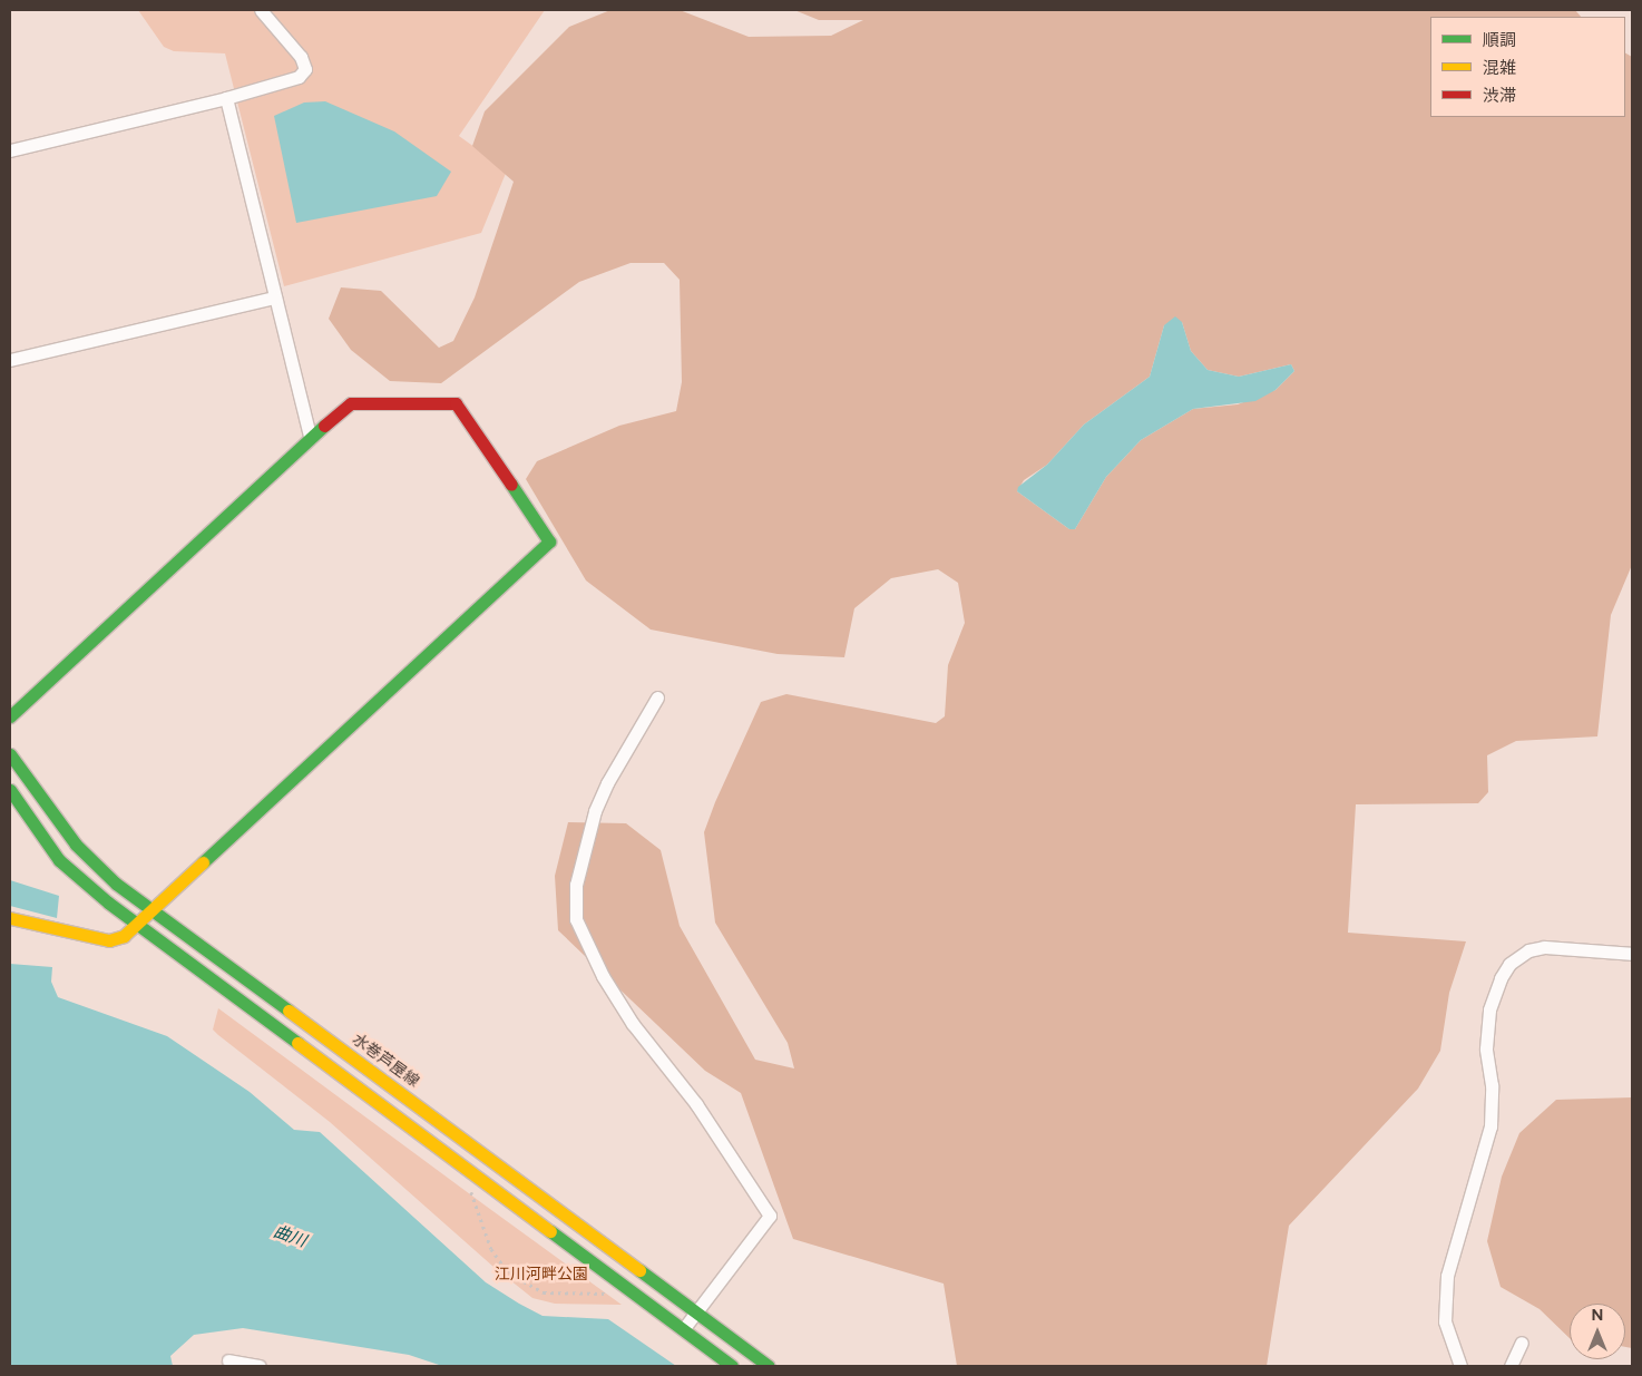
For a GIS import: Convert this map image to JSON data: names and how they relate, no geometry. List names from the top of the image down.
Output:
{
  "streets": {
    "main road": ["水巻芦屋線"]
  },
  "water": ["曲川"],
  "parks": ["江川河畔公園"],
  "legend": ["順調", "混雑", "渋滞"],
  "north": "top"
}
